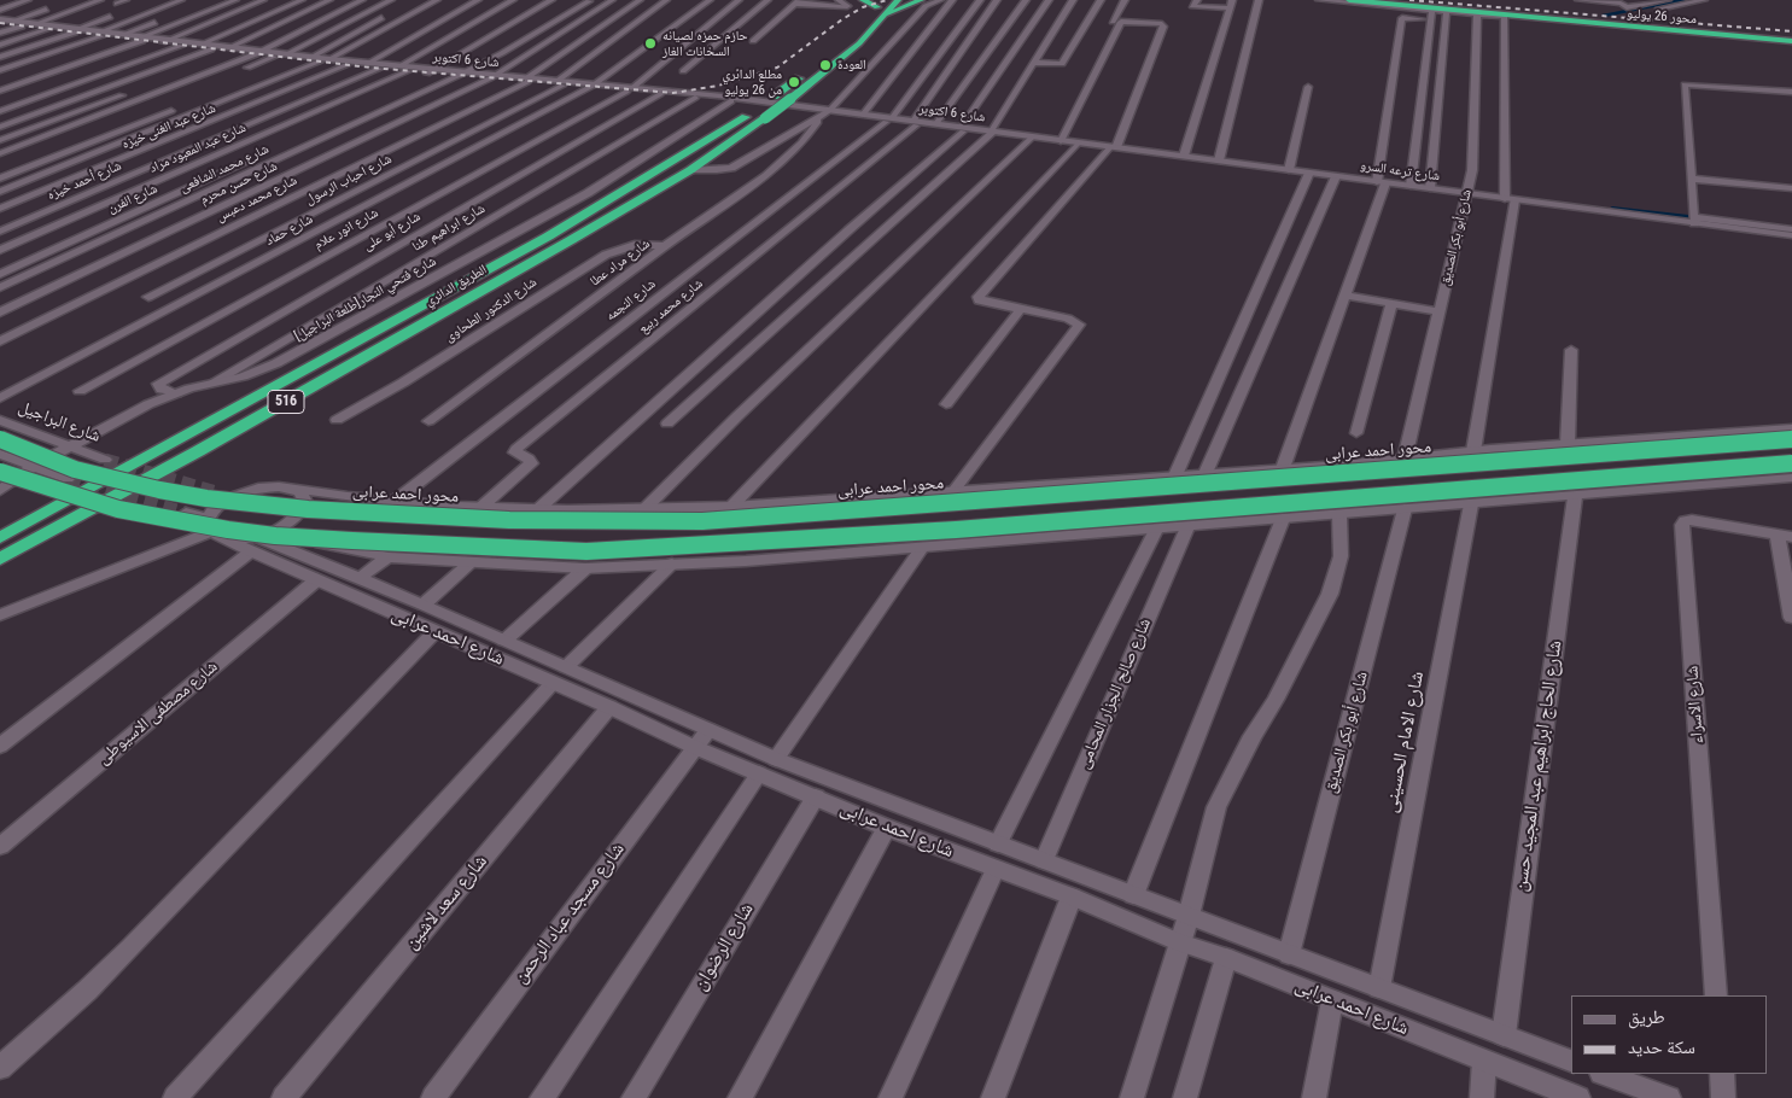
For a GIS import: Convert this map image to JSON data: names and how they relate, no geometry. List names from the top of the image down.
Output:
{
  "streets": {
    "highway": [
      "محور 26 يوليو",
      "الطريق الدائري",
      "516",
      "محور احمد عرابى"
    ],
    "street": [
      "شارع 6 اكتوبر",
      "شارع عبد الغنى خيزه",
      "شارع عبد المعبود مراد",
      "شارع محمد الشافعى",
      "شارع ترعه السرو",
      "شارع احباب الرسول",
      "شارع أحمد خيزه",
      "شارع حسن محرم",
      "شارع الفرن",
      "شارع محمد دعبس",
      "شارع ابراهيم طنا",
      "شارع انور علام",
      "شارع حماد",
      "شارع أبو على",
      "شارع أبو بكر الصديق",
      "شارع مراد عطا",
      "شارع فتحي النجار[طلعة البراجيل]",
      "شارع النجمه",
      "شارع محمد ربيع",
      "شارع الدكتور الطحاوى",
      "شارع البراجيل",
      "شارع احمد عرابى",
      "شارع صالح الجزار المحامى",
      "شارع الاسراء",
      "شارع مصطفى الاسيوطى",
      "شارع الامام الحسينى",
      "شارع الحاج ابراهيم عبد المجيد حسن",
      "شارع سعد لاشين",
      "شارع مسجد عباد الرحمن",
      "شارع الرضوان"
    ]
  },
  "crossings": [
    ["شارع 6 اكتوبر", "شارع عبد الغنى خيزه"],
    ["شارع 6 اكتوبر", "شارع عبد المعبود مراد"],
    ["شارع 6 اكتوبر", "شارع محمد الشافعى"],
    ["شارع 6 اكتوبر", "شارع ترعه السرو"],
    ["شارع 6 اكتوبر", "شارع احباب الرسول"],
    ["شارع 6 اكتوبر", "شارع أحمد خيزه"],
    ["شارع 6 اكتوبر", "شارع حسن محرم"],
    ["شارع 6 اكتوبر", "شارع الفرن"],
    ["شارع 6 اكتوبر", "شارع محمد دعبس"],
    ["شارع 6 اكتوبر", "شارع ابراهيم طنا"],
    ["شارع 6 اكتوبر", "شارع انور علام"],
    ["شارع 6 اكتوبر", "شارع حماد"],
    ["شارع 6 اكتوبر", "شارع أبو على"],
    ["شارع 6 اكتوبر", "شارع مراد عطا"],
    ["شارع 6 اكتوبر", "شارع فتحي النجار[طلعة البراجيل]"],
    ["شارع 6 اكتوبر", "شارع النجمه"],
    ["شارع 6 اكتوبر", "شارع محمد ربيع"],
    ["شارع ترعه السرو", "شارع أبو بكر الصديق"],
    ["شارع ابراهيم طنا", "شارع فتحي النجار[طلعة البراجيل]"],
    ["شارع أبو على", "شارع فتحي النجار[طلعة البراجيل]"],
    ["شارع أبو بكر الصديق", "شارع احمد عرابى"],
    ["شارع مراد عطا", "شارع الدكتور الطحاوى"],
    ["شارع فتحي النجار[طلعة البراجيل]", "شارع البراجيل"],
    ["شارع احمد عرابى", "شارع صالح الجزار المحامى"],
    ["شارع احمد عرابى", "شارع مصطفى الاسيوطى"],
    ["شارع احمد عرابى", "شارع الامام الحسينى"],
    ["شارع احمد عرابى", "شارع الحاج ابراهيم عبد المجيد حسن"],
    ["شارع احمد عرابى", "شارع سعد لاشين"],
    ["شارع احمد عرابى", "شارع مسجد عباد الرحمن"],
    ["شارع احمد عرابى", "شارع الرضوان"]
  ],
  "places": ["حازم حمزه لصيانه السخانات الغاز", "العودة", "مطلع الدائري من 26 يوليو"],
  "legend": ["طريق", "سكة حديد"]
}
